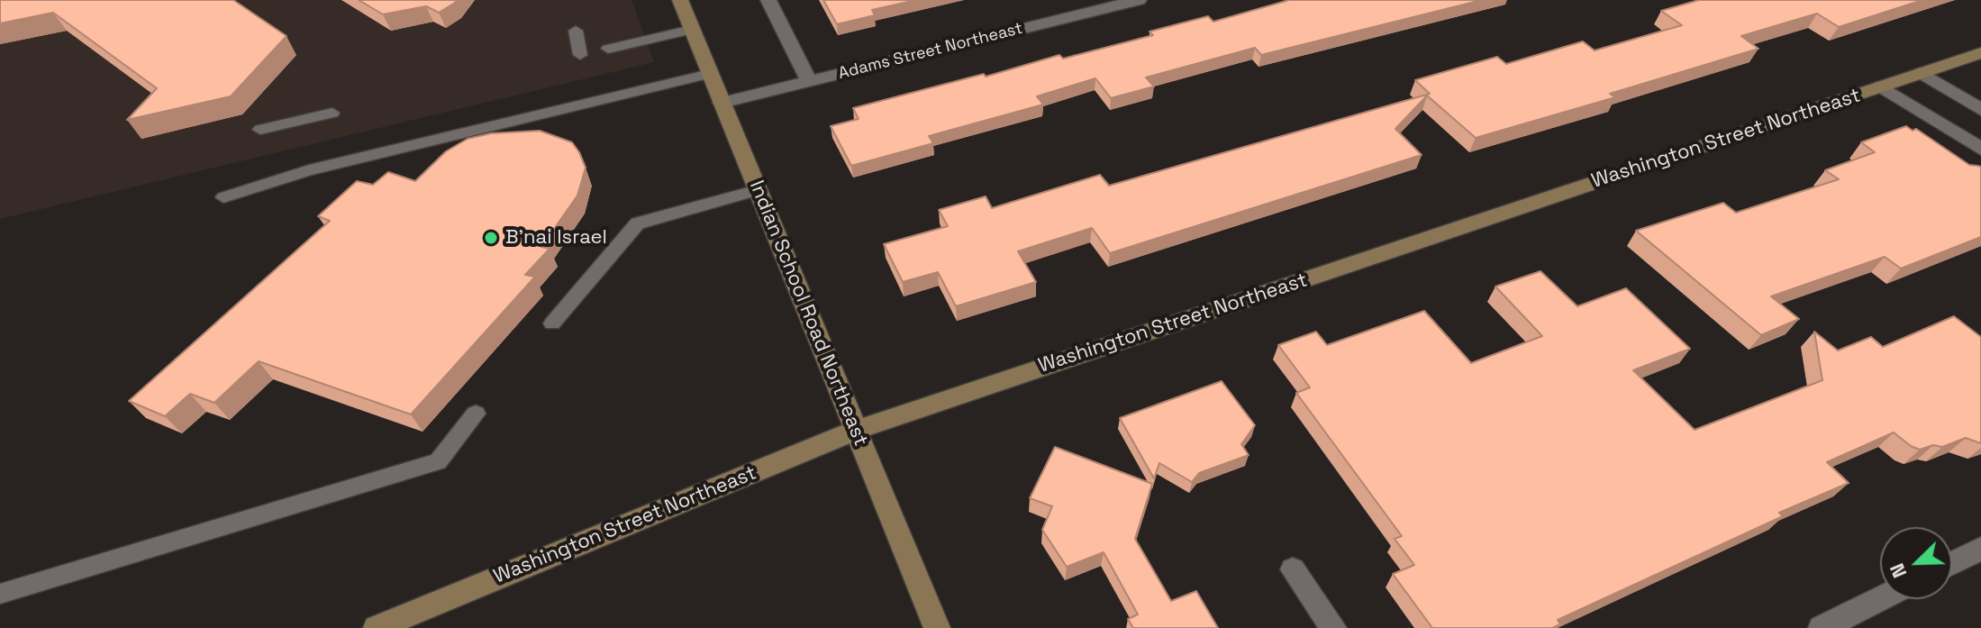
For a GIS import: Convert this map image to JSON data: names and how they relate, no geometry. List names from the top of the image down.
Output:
{
  "streets": {
    "street": ["Adams Street Northeast", "Washington Street Northeast", "Indian School Road Northeast"]
  },
  "crossings": [
    ["Adams Street Northeast", "Indian School Road Northeast"],
    ["Washington Street Northeast", "Indian School Road Northeast"]
  ],
  "places": ["B'nai Israel"],
  "north": "bottom left"
}
